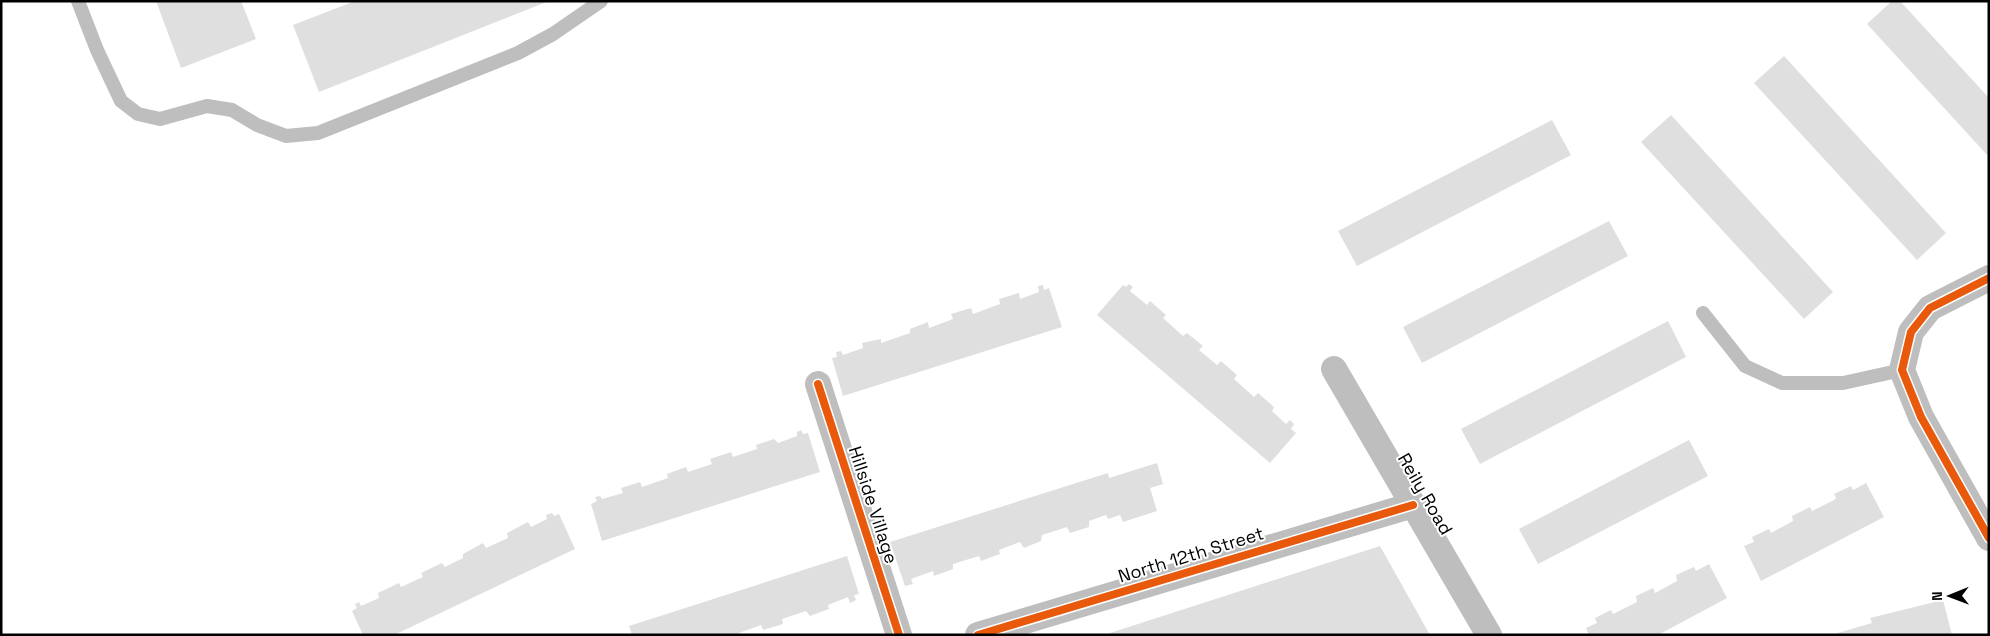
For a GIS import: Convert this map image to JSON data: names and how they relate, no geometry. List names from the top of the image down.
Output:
{
  "streets": {
    "street": ["Reily Road", "Hillside Village", "North 12th Street"]
  },
  "crossings": [
    ["Reily Road", "North 12th Street"]
  ],
  "north": "left"
}
